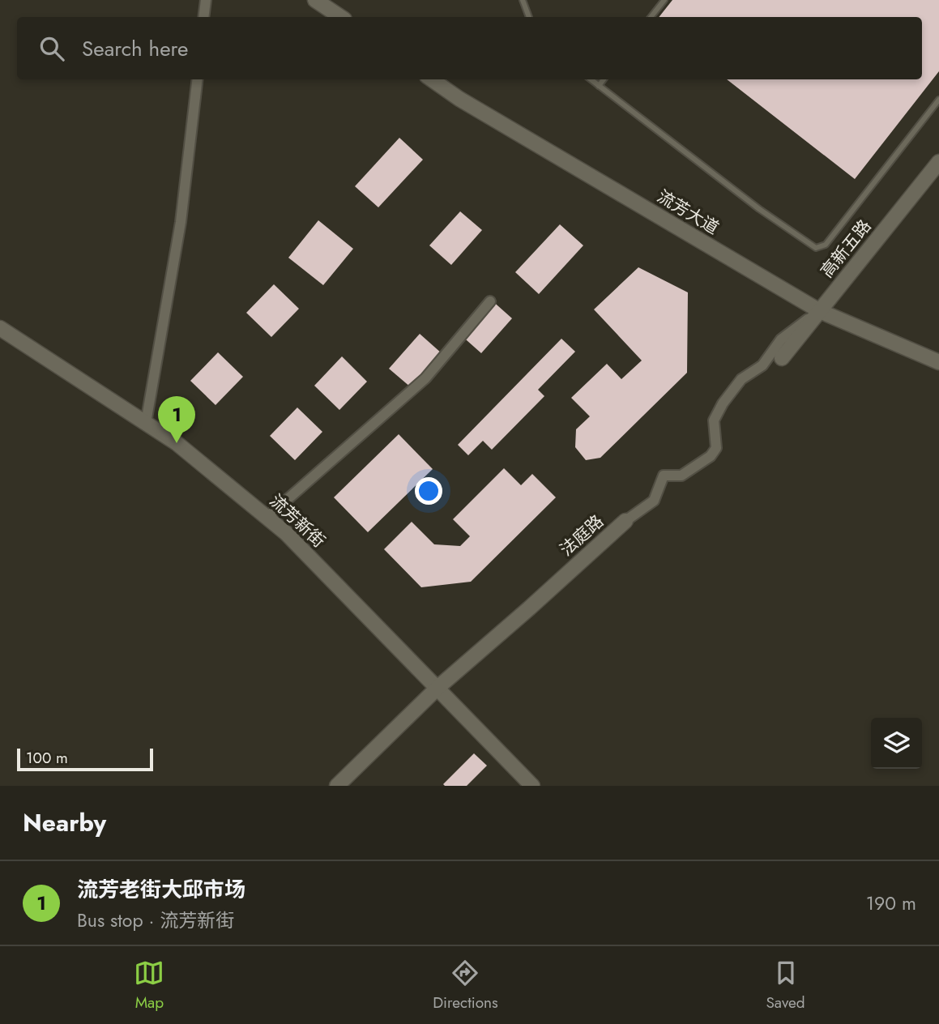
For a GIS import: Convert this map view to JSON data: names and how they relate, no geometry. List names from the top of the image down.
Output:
{
  "streets": {
    "main road": [
      "流芳大道",
      "高新五路",
      "流芳新街",
      "法庭路"
    ]
  },
  "crossings": [
    ["流芳大道", "高新五路"],
    ["流芳大道", "法庭路"],
    ["高新五路", "法庭路"],
    ["流芳新街", "法庭路"]
  ],
  "scale_bar": "100 m",
  "page": {
    "search": "Search here",
    "pins": "1",
    "scale": "100 m",
    "heading": "Nearby",
    "list": [
      {
        "mark": "1",
        "name": "流芳老街大邱市场",
        "note": "Bus stop · 流芳新街",
        "value": "190 m"
      }
    ],
    "nav": ["Map", "Directions", "Saved"]
  }
}
